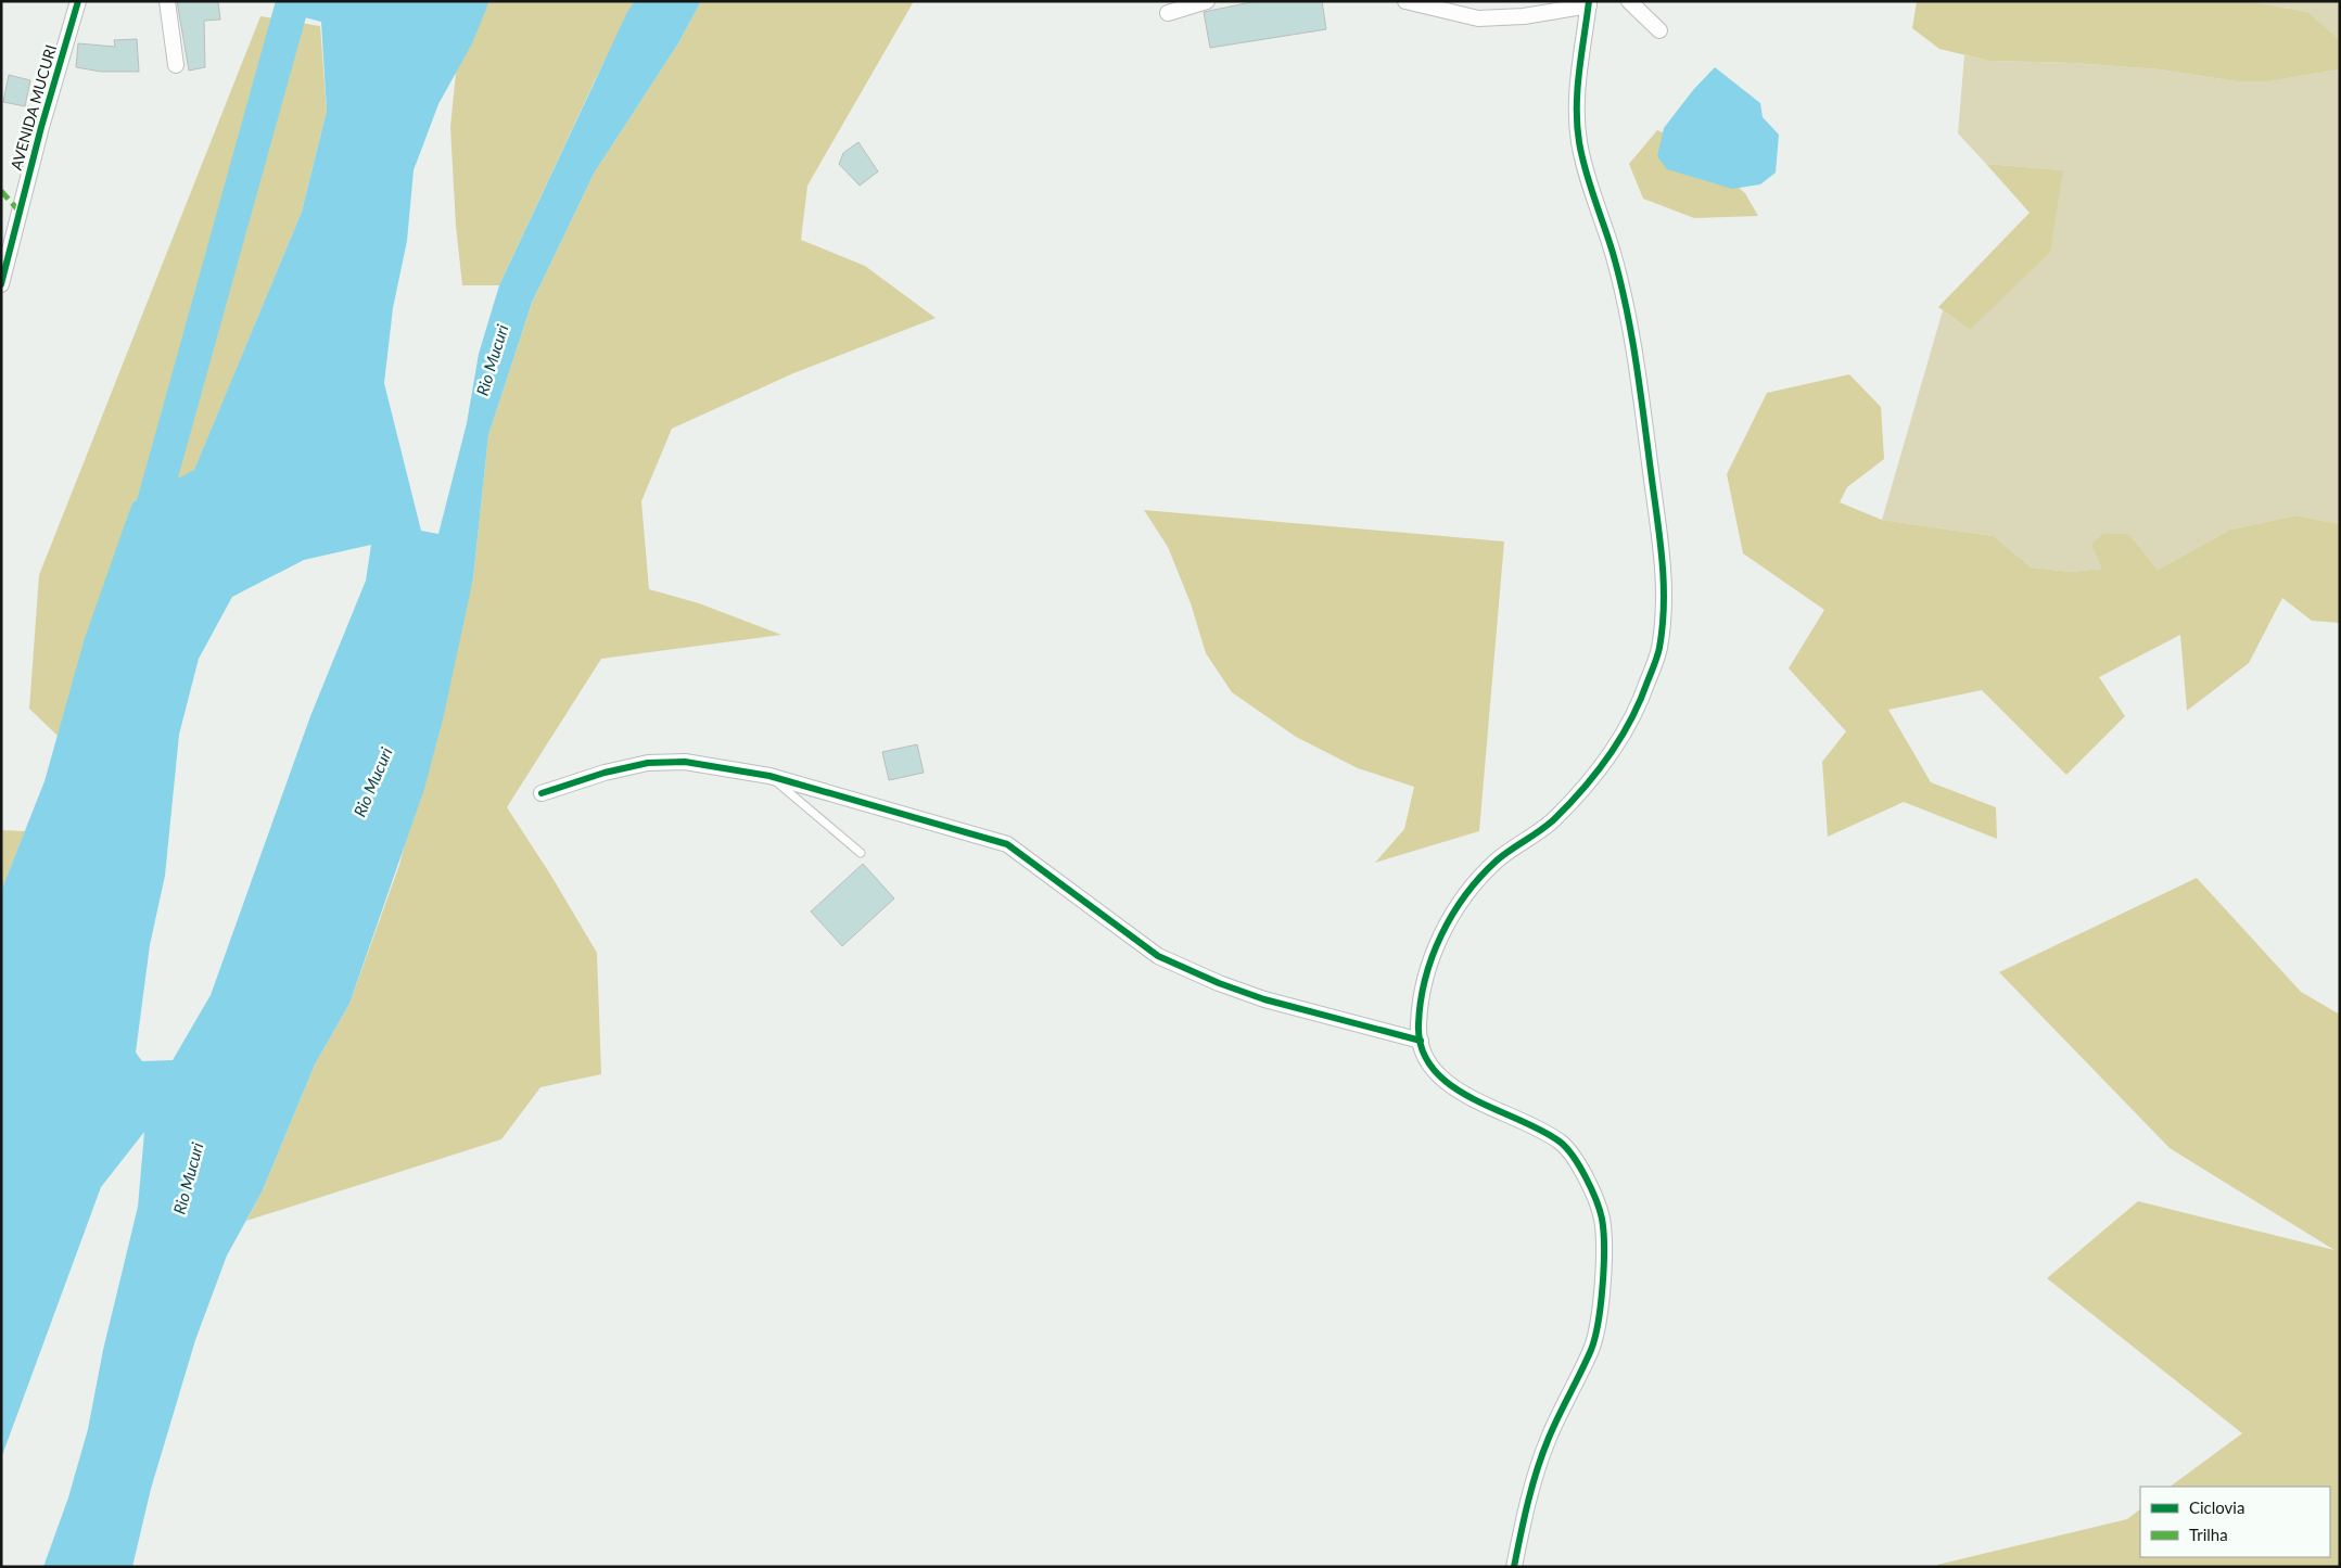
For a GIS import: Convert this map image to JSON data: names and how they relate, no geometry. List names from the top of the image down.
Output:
{
  "streets": {
    "street": ["AVENIDA MUCURI"]
  },
  "water": ["Rio Mucuri"],
  "legend": ["Ciclovia", "Trilha"]
}
